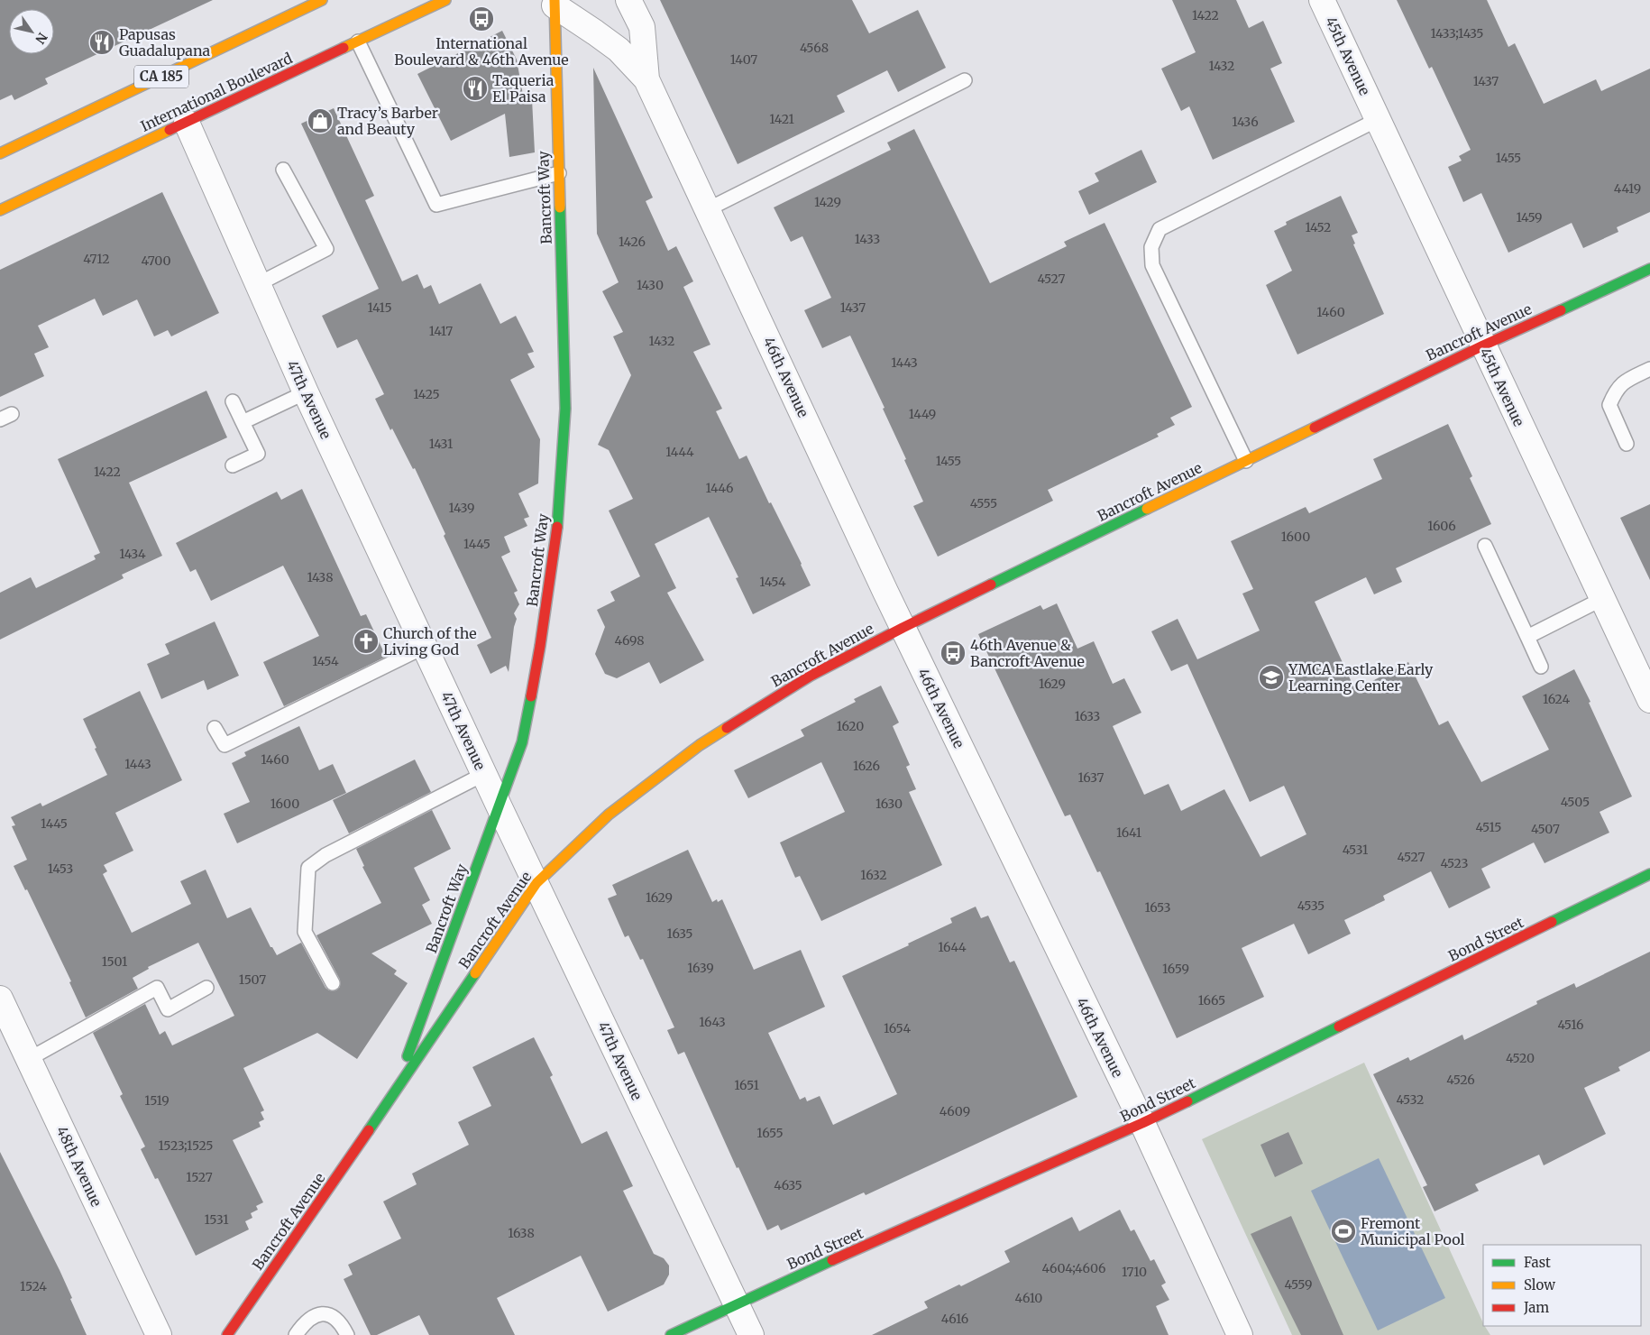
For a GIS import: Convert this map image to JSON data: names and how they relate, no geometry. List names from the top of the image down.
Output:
{
  "streets": {
    "street": [
      "45th Avenue",
      "CA 185",
      "International Boulevard",
      "Bancroft Way",
      "Bancroft Avenue",
      "46th Avenue",
      "47th Avenue",
      "Bond Street",
      "48th Avenue"
    ]
  },
  "crossings": [
    ["45th Avenue", "Bancroft Avenue"],
    ["International Boulevard", "47th Avenue"],
    ["Bancroft Way", "Bancroft Avenue"],
    ["Bancroft Way", "46th Avenue"],
    ["Bancroft Way", "47th Avenue"],
    ["Bancroft Avenue", "46th Avenue"],
    ["Bancroft Avenue", "47th Avenue"],
    ["46th Avenue", "Bond Street"],
    ["47th Avenue", "Bond Street"]
  ],
  "places": {
    "bus stop": ["International Boulevard & 46th Avenue", "46th Avenue & Bancroft Avenue"],
    "restaurant": ["Papusas Guadalupana", "Taqueria El Paisa"],
    "shop": ["Tracy’s Barber and Beauty"],
    "church": ["Church of the Living God"],
    "school or university": ["YMCA Eastlake Early Learning Center"],
    "sports": ["Fremont Municipal Pool"]
  },
  "house_numbers": [
    "1422",
    "1433;1435",
    "4568",
    "1407",
    "1432",
    "1437",
    "1421",
    "1436",
    "1455",
    "4419",
    "1429",
    "1459",
    "1452",
    "1433",
    "1426",
    "4712",
    "4700",
    "4527",
    "1430",
    "1415",
    "1437",
    "1460",
    "1417",
    "1432",
    "1443",
    "1425",
    "1449",
    "1431",
    "1444",
    "1455",
    "1422",
    "1446",
    "4555",
    "1439",
    "1606",
    "1600",
    "1445",
    "1434",
    "1438",
    "1454",
    "4698",
    "1454",
    "1629",
    "1624",
    "1633",
    "1620",
    "1460",
    "1443",
    "1626",
    "1637",
    "4505",
    "1600",
    "1630",
    "1445",
    "4515",
    "4507",
    "1641",
    "4531",
    "4527",
    "4523",
    "1453",
    "1632",
    "1629",
    "4535",
    "1653",
    "1635",
    "1644",
    "1501",
    "1639",
    "1659",
    "1507",
    "1665",
    "1643",
    "4516",
    "1654",
    "4520",
    "4526",
    "1651",
    "4532",
    "1519",
    "4609",
    "1655",
    "1523;1525",
    "1527",
    "4635",
    "1531",
    "1638",
    "4604;4606",
    "1710",
    "4559",
    "1524",
    "4610",
    "4616"
  ],
  "legend": ["Fast", "Slow", "Jam"],
  "north": "bottom right"
}
